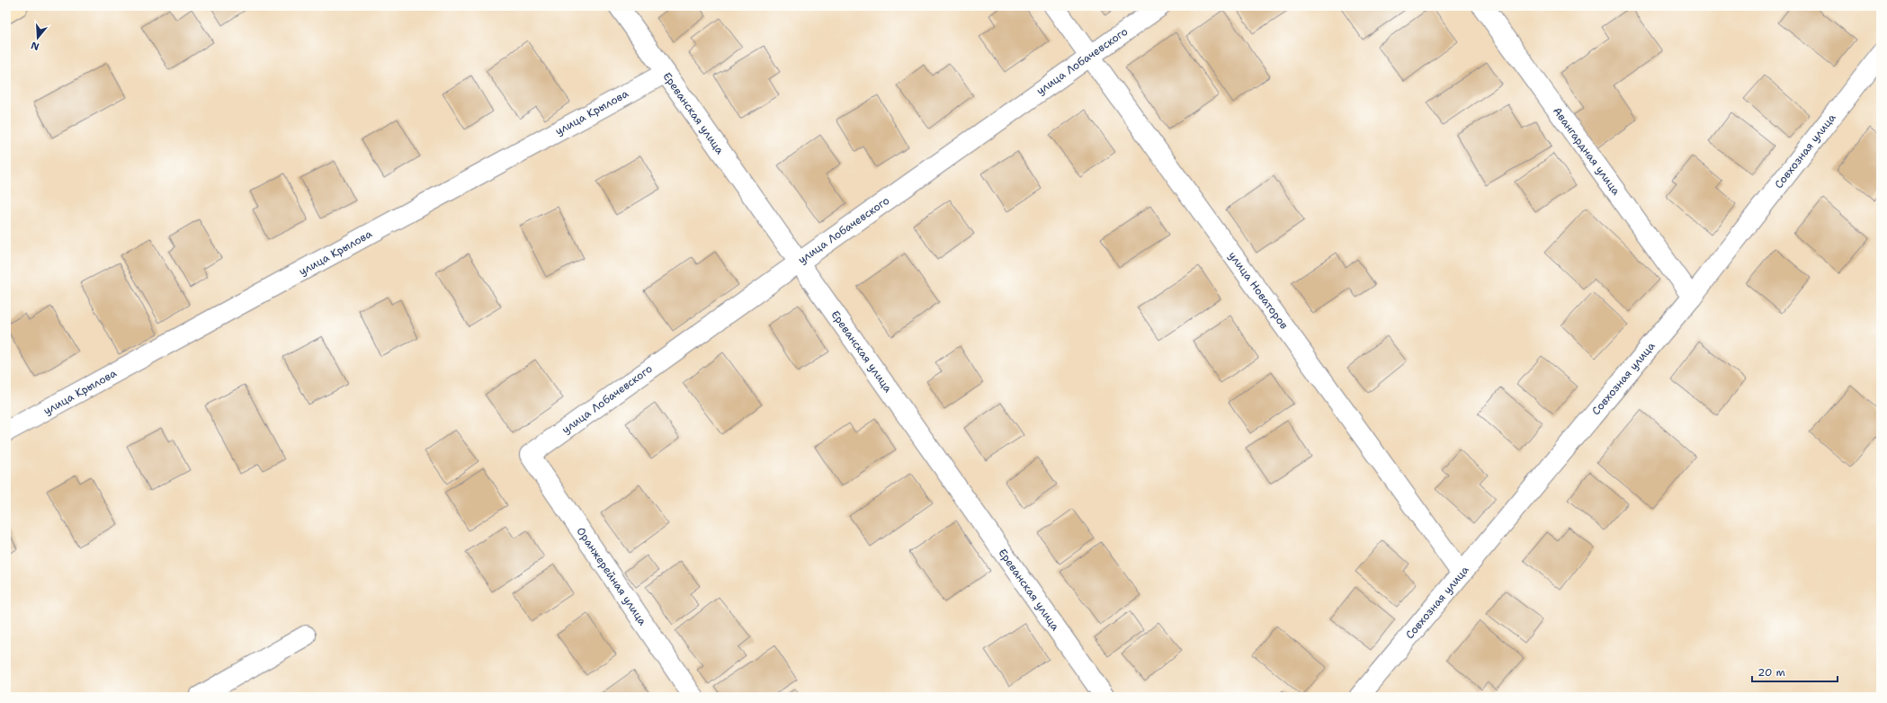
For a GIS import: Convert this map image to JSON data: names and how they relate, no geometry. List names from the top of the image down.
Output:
{
  "streets": {
    "street": [
      "улица Лобачевского",
      "улица Крылова",
      "Ереванская улица",
      "Авангардная улица",
      "Совхозная улица",
      "улица Новаторов",
      "Оранжерейная улица"
    ]
  },
  "crossings": [
    ["улица Лобачевского", "Ереванская улица"],
    ["улица Лобачевского", "улица Новаторов"],
    ["улица Лобачевского", "Оранжерейная улица"],
    ["улица Крылова", "Ереванская улица"],
    ["Авангардная улица", "Совхозная улица"],
    ["Совхозная улица", "улица Новаторов"]
  ],
  "scale_bar": "20 m",
  "north": "bottom"
}
